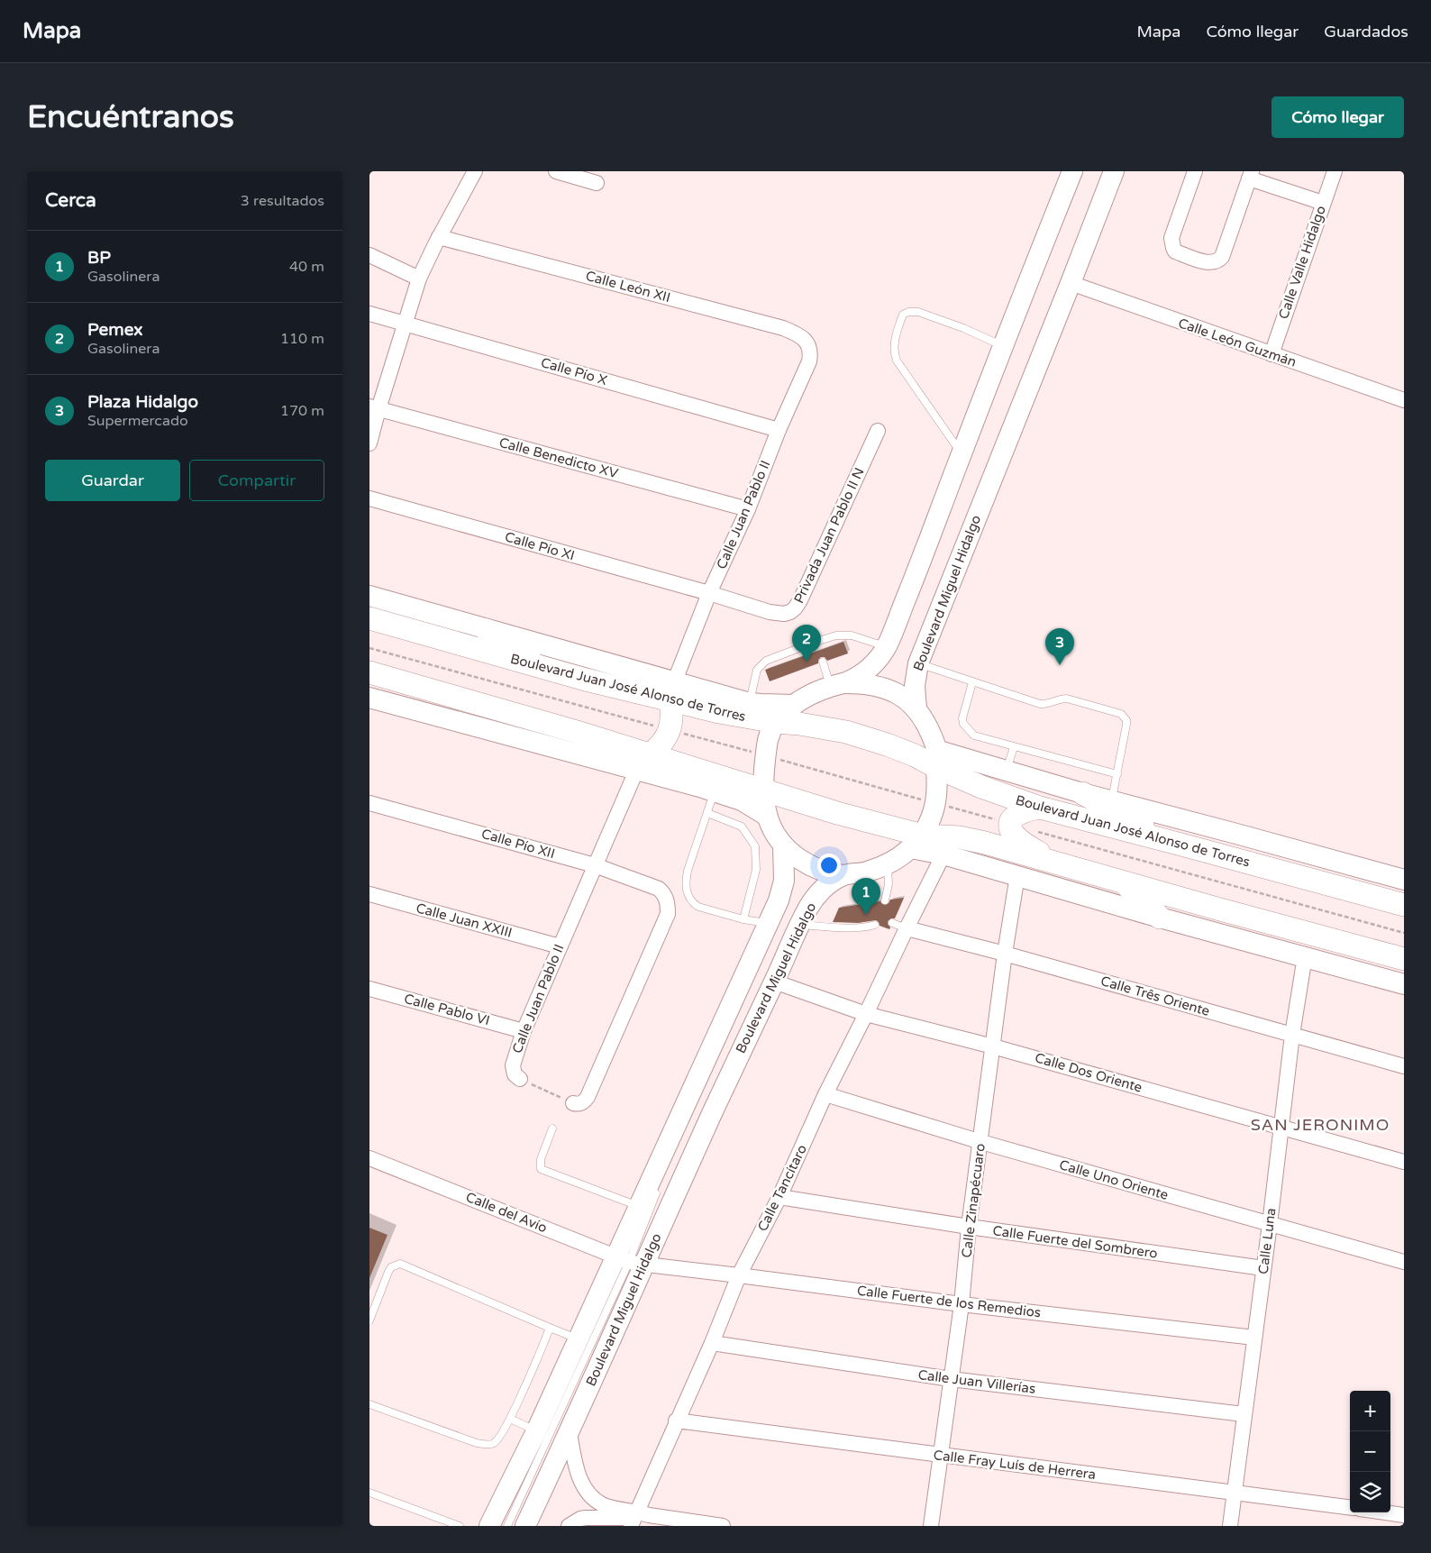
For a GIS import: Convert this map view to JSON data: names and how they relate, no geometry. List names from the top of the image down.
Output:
{
  "streets": {
    "main road": ["Boulevard Miguel Hidalgo", "Boulevard Juan José Alonso de Torres"],
    "street": [
      "Calle Valle Hidalgo",
      "Calle León XII",
      "Calle León Guzmán",
      "Calle Pío X",
      "Calle Benedicto XV",
      "Calle Juan Pablo II",
      "Privada Juan Pablo II N",
      "Calle Pío XI",
      "Calle Pío XII",
      "Calle Juan XXIII",
      "Calle Três Oriente",
      "Calle Pablo VI",
      "Calle Dos Oriente",
      "Calle Uno Oriente",
      "Calle Tancítaro",
      "Calle Zinapécuaro",
      "Calle del Avío",
      "Calle Luna",
      "Calle Fuerte del Sombrero",
      "Calle Fuerte de los Remedios",
      "Calle Juan Villerías",
      "Calle Fray Luís de Herrera"
    ]
  },
  "crossings": [
    ["Calle Valle Hidalgo", "Calle León Guzmán"],
    ["Calle León XII", "Calle Juan Pablo II"],
    ["Calle León Guzmán", "Boulevard Miguel Hidalgo"],
    ["Calle Pío X", "Calle Juan Pablo II"],
    ["Calle Benedicto XV", "Calle Juan Pablo II"],
    ["Calle Juan Pablo II", "Privada Juan Pablo II N"],
    ["Calle Juan Pablo II", "Calle Pío XI"],
    ["Calle Juan Pablo II", "Boulevard Juan José Alonso de Torres"],
    ["Calle Juan Pablo II", "Calle Pío XII"],
    ["Calle Juan Pablo II", "Calle Juan XXIII"],
    ["Calle Juan Pablo II", "Calle Pablo VI"],
    ["Privada Juan Pablo II N", "Calle Pío XI"],
    ["Boulevard Miguel Hidalgo", "Boulevard Juan José Alonso de Torres"],
    ["Boulevard Miguel Hidalgo", "Calle Dos Oriente"],
    ["Boulevard Miguel Hidalgo", "Calle del Avío"],
    ["Boulevard Miguel Hidalgo", "Calle Fuerte de los Remedios"],
    ["Calle Três Oriente", "Calle Tancítaro"],
    ["Calle Três Oriente", "Calle Zinapécuaro"],
    ["Calle Três Oriente", "Calle Luna"],
    ["Calle Dos Oriente", "Calle Tancítaro"],
    ["Calle Dos Oriente", "Calle Zinapécuaro"],
    ["Calle Dos Oriente", "Calle Luna"],
    ["Calle Uno Oriente", "Calle Tancítaro"],
    ["Calle Uno Oriente", "Calle Zinapécuaro"],
    ["Calle Uno Oriente", "Calle Luna"],
    ["Calle Tancítaro", "Calle Fuerte del Sombrero"],
    ["Calle Tancítaro", "Calle Fuerte de los Remedios"],
    ["Calle Tancítaro", "Calle Juan Villerías"],
    ["Calle Tancítaro", "Calle Fray Luís de Herrera"],
    ["Calle Zinapécuaro", "Calle Fuerte del Sombrero"],
    ["Calle Zinapécuaro", "Calle Fuerte de los Remedios"],
    ["Calle Zinapécuaro", "Calle Juan Villerías"],
    ["Calle Zinapécuaro", "Calle Fray Luís de Herrera"],
    ["Calle del Avío", "Calle Fuerte de los Remedios"],
    ["Calle Luna", "Calle Fuerte del Sombrero"],
    ["Calle Luna", "Calle Fuerte de los Remedios"],
    ["Calle Luna", "Calle Juan Villerías"],
    ["Calle Luna", "Calle Fray Luís de Herrera"]
  ],
  "districts": ["SAN JERONIMO"],
  "page": {
    "header": "Mapa",
    "nav": ["Mapa", "Cómo llegar", "Guardados"],
    "buttons": [
      "Cómo llegar",
      ["Guardar", "Compartir"]
    ],
    "title": "Encuéntranos",
    "heading": ["Cerca", "3 resultados"],
    "list": [
      {
        "mark": "1",
        "name": "BP",
        "note": "Gasolinera",
        "value": "40 m"
      },
      {
        "mark": "2",
        "name": "Pemex",
        "note": "Gasolinera",
        "value": "110 m"
      },
      {
        "mark": "3",
        "name": "Plaza Hidalgo",
        "note": "Supermercado",
        "value": "170 m"
      }
    ],
    "pins": ["2", "3", "1"],
    "map_buttons": ["+", "−"]
  }
}
